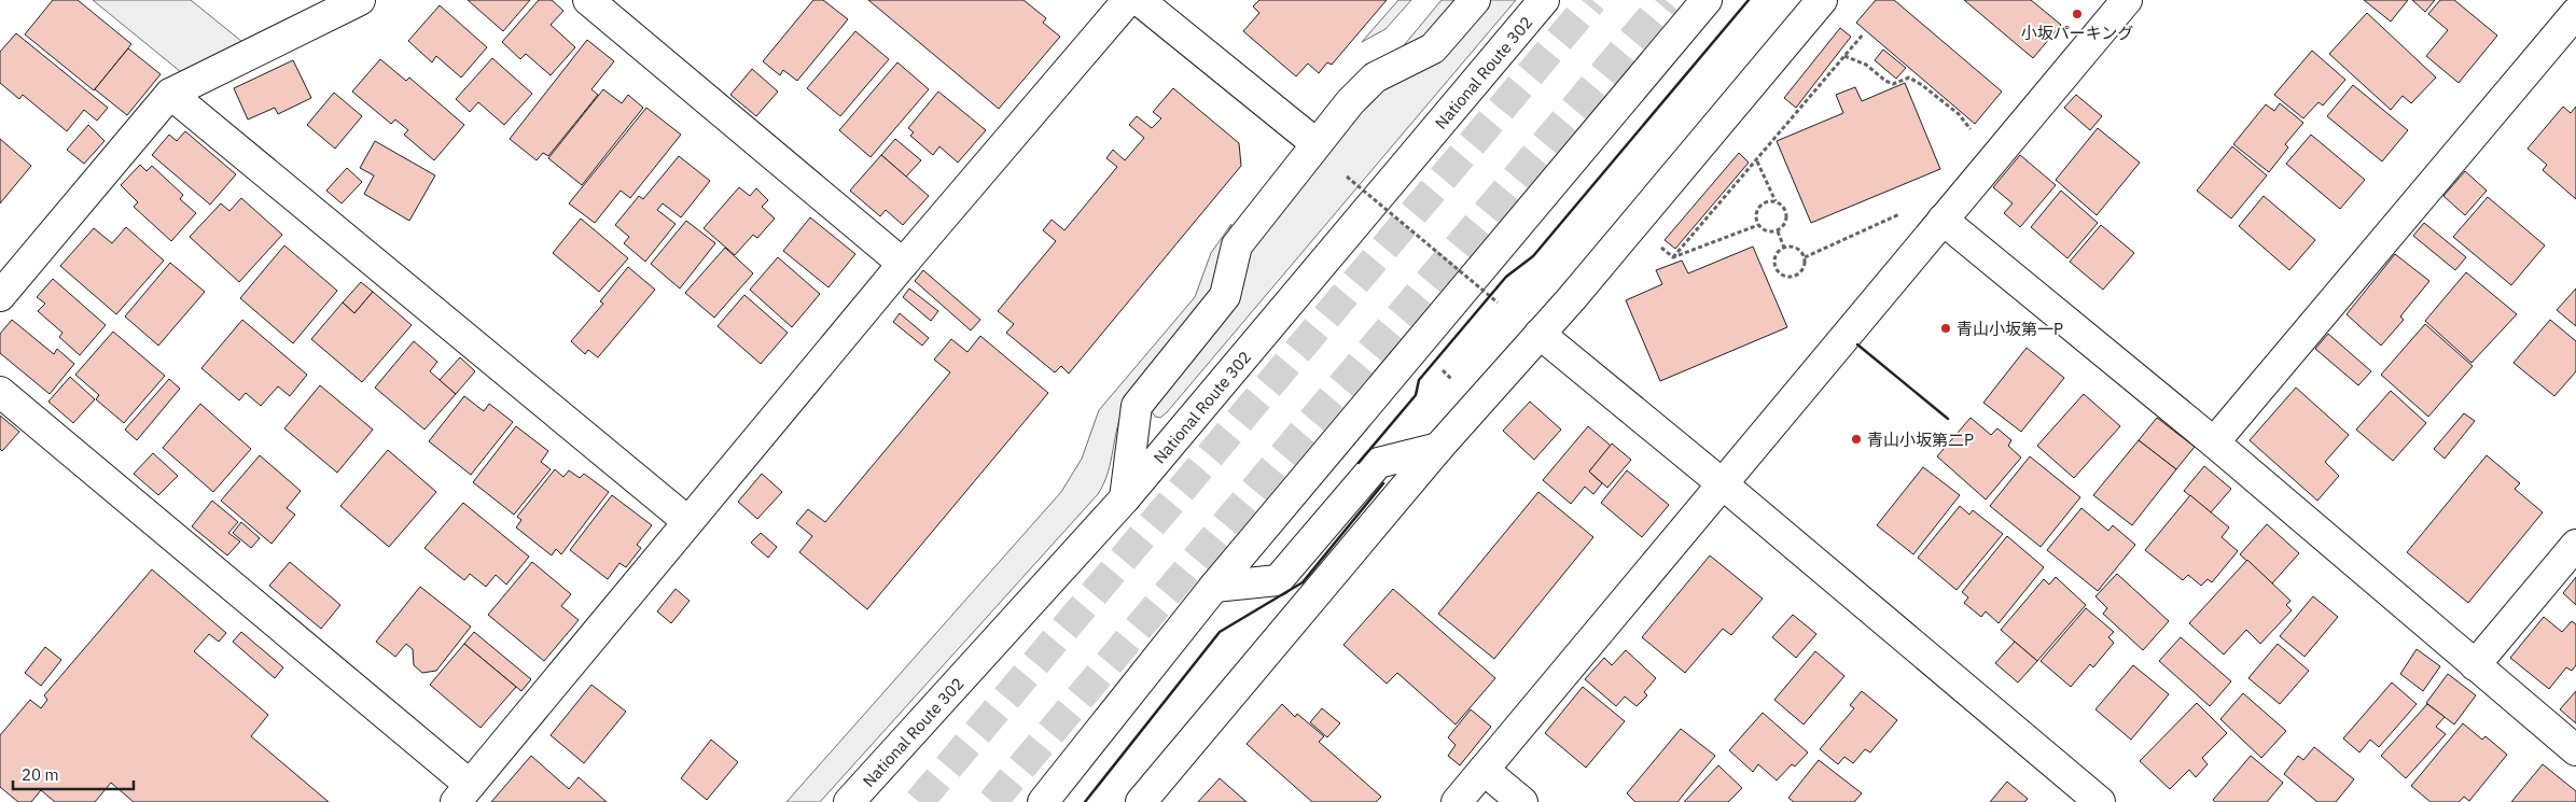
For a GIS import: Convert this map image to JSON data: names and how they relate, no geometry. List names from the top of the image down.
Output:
{
  "streets": {
    "main road": ["National Route 302"]
  },
  "places": ["小坂パーキング", "青山小坂第一P", "青山小坂第二P"],
  "scale_bar": "20 m"
}
